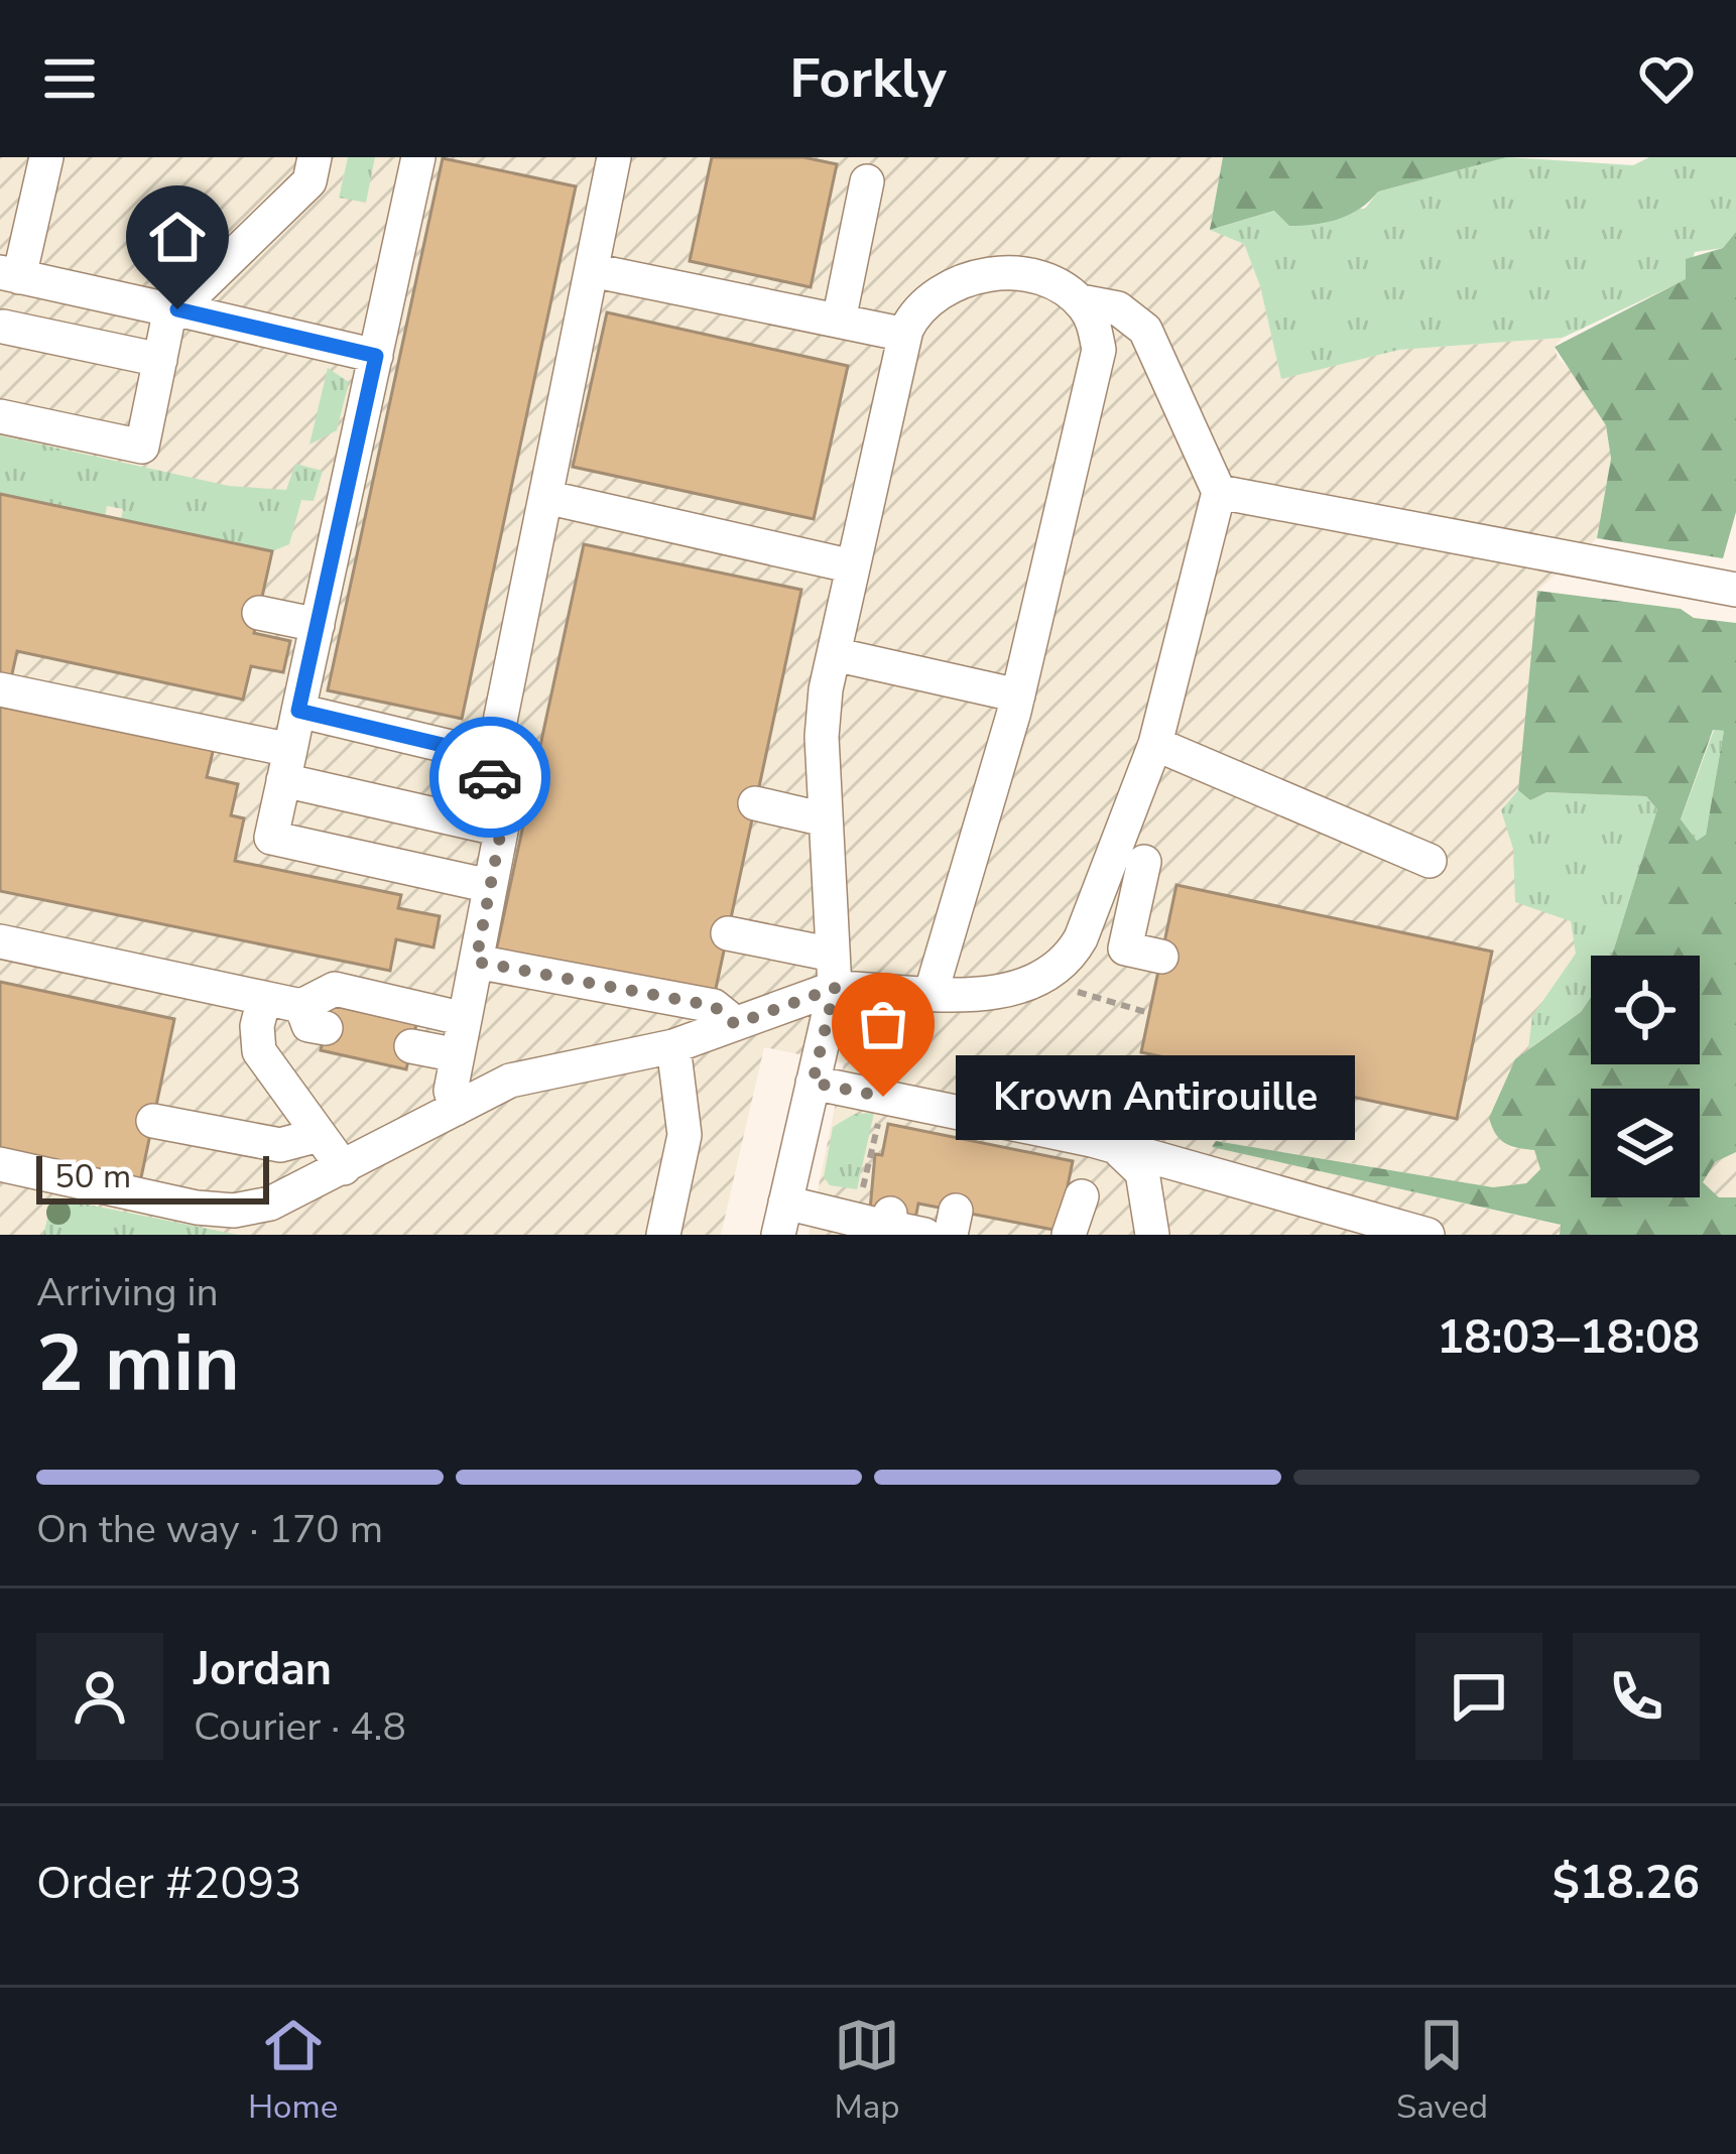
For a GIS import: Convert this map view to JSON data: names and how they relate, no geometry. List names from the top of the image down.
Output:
{
  "places": ["Krown Antirouille"],
  "scale_bar": "50 m",
  "page": {
    "header": "Forkly",
    "bubble": "Krown Antirouille",
    "scale": "50 m",
    "heading": ["2 min", "Arriving in", "18:03–18:08"],
    "panel": [
      "Jordan",
      "Courier · 4.8",
      "Order #2093",
      "$18.26"
    ],
    "bar": "On the way · 170 m",
    "tabs": ["Home", "Map", "Saved"]
  }
}
